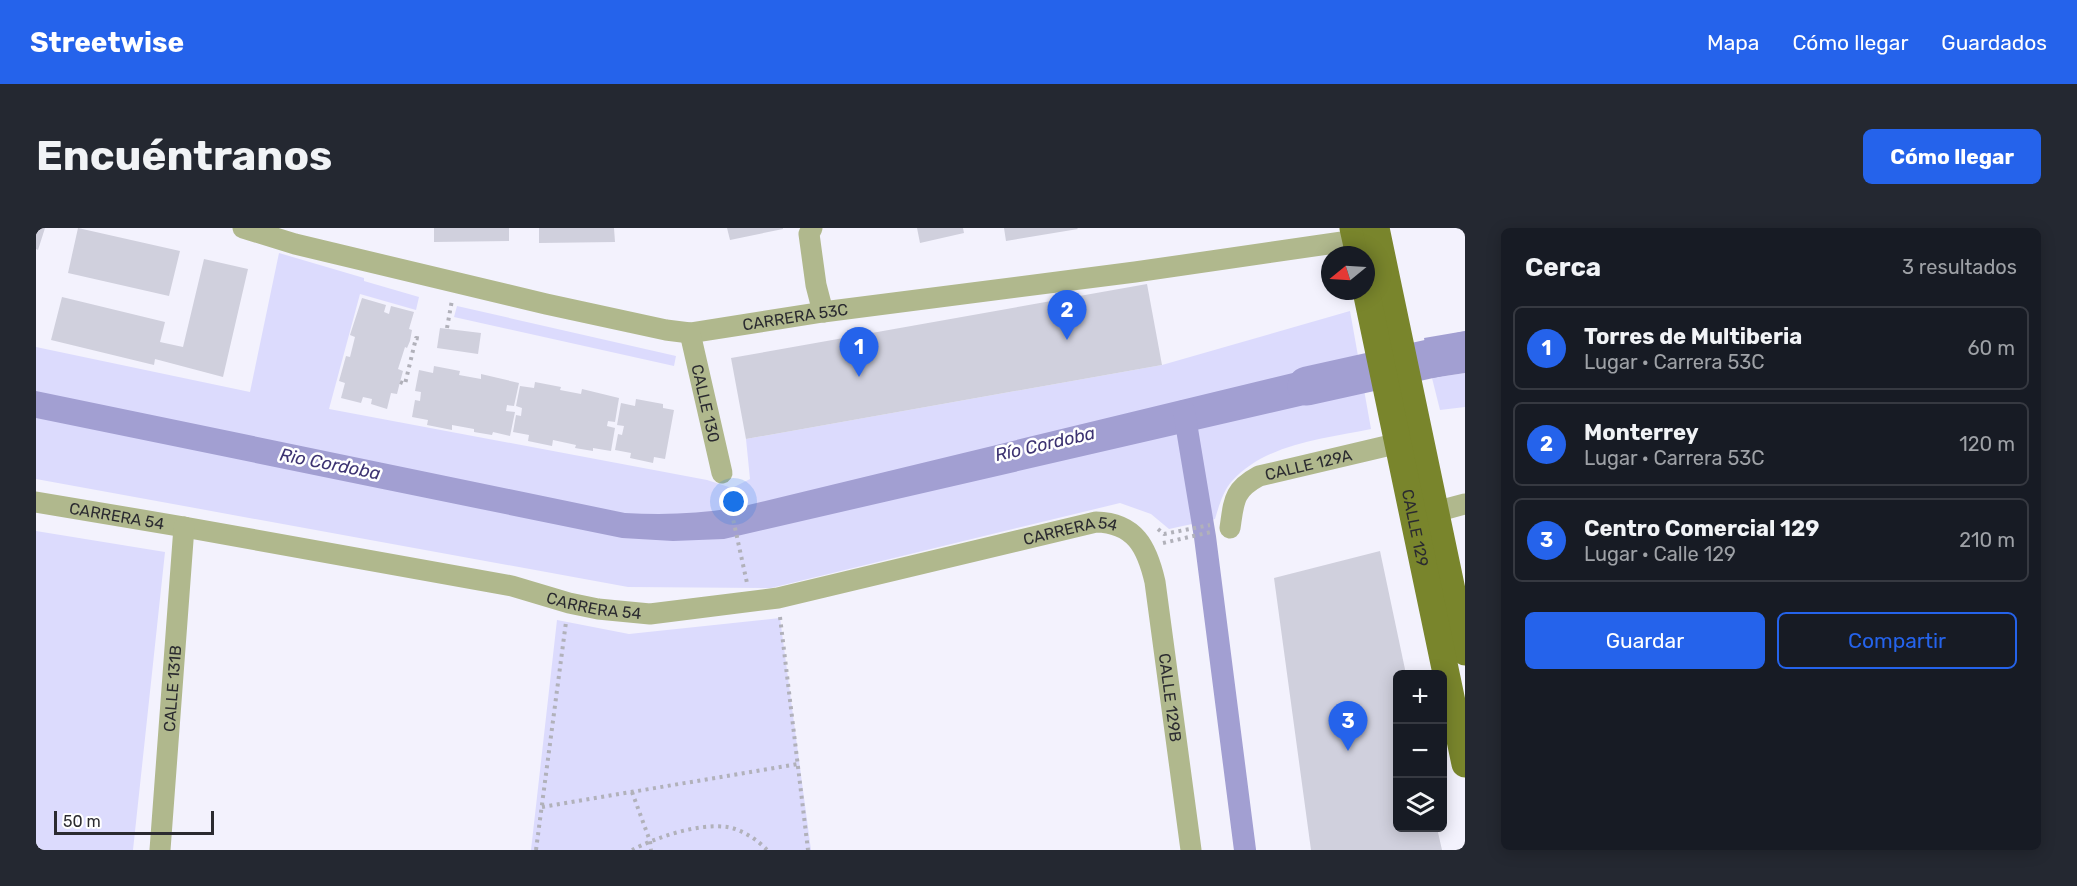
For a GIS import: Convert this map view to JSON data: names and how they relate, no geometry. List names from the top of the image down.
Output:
{
  "streets": {
    "main road": ["CALLE 129"],
    "street": [
      "CARRERA 53C",
      "CALLE 130",
      "CALLE 129A",
      "CARRERA 54",
      "CALLE 131B",
      "CALLE 129B"
    ]
  },
  "crossings": [
    ["CARRERA 53C", "CALLE 130"],
    ["CARRERA 53C", "CALLE 129"],
    ["CALLE 129A", "CALLE 129"],
    ["CARRERA 54", "CALLE 131B"],
    ["CARRERA 54", "CALLE 129B"]
  ],
  "water": ["Río Cordoba", "Rio Cordoba"],
  "scale_bar": "50 m",
  "north": "left",
  "page": {
    "header": "Streetwise",
    "nav": ["Mapa", "Cómo llegar", "Guardados"],
    "buttons": [
      "Cómo llegar",
      ["Guardar", "Compartir"]
    ],
    "title": "Encuéntranos",
    "heading": ["Cerca", "3 resultados"],
    "pins": ["2", "1", "3"],
    "list": [
      {
        "mark": "1",
        "name": "Torres de Multiberia",
        "note": "Lugar · Carrera 53C",
        "value": "60 m"
      },
      {
        "mark": "2",
        "name": "Monterrey",
        "note": "Lugar · Carrera 53C",
        "value": "120 m"
      },
      {
        "mark": "3",
        "name": "Centro Comercial 129",
        "note": "Lugar · Calle 129",
        "value": "210 m"
      }
    ],
    "map_buttons": ["+", "−"],
    "scale": "50 m"
  }
}
